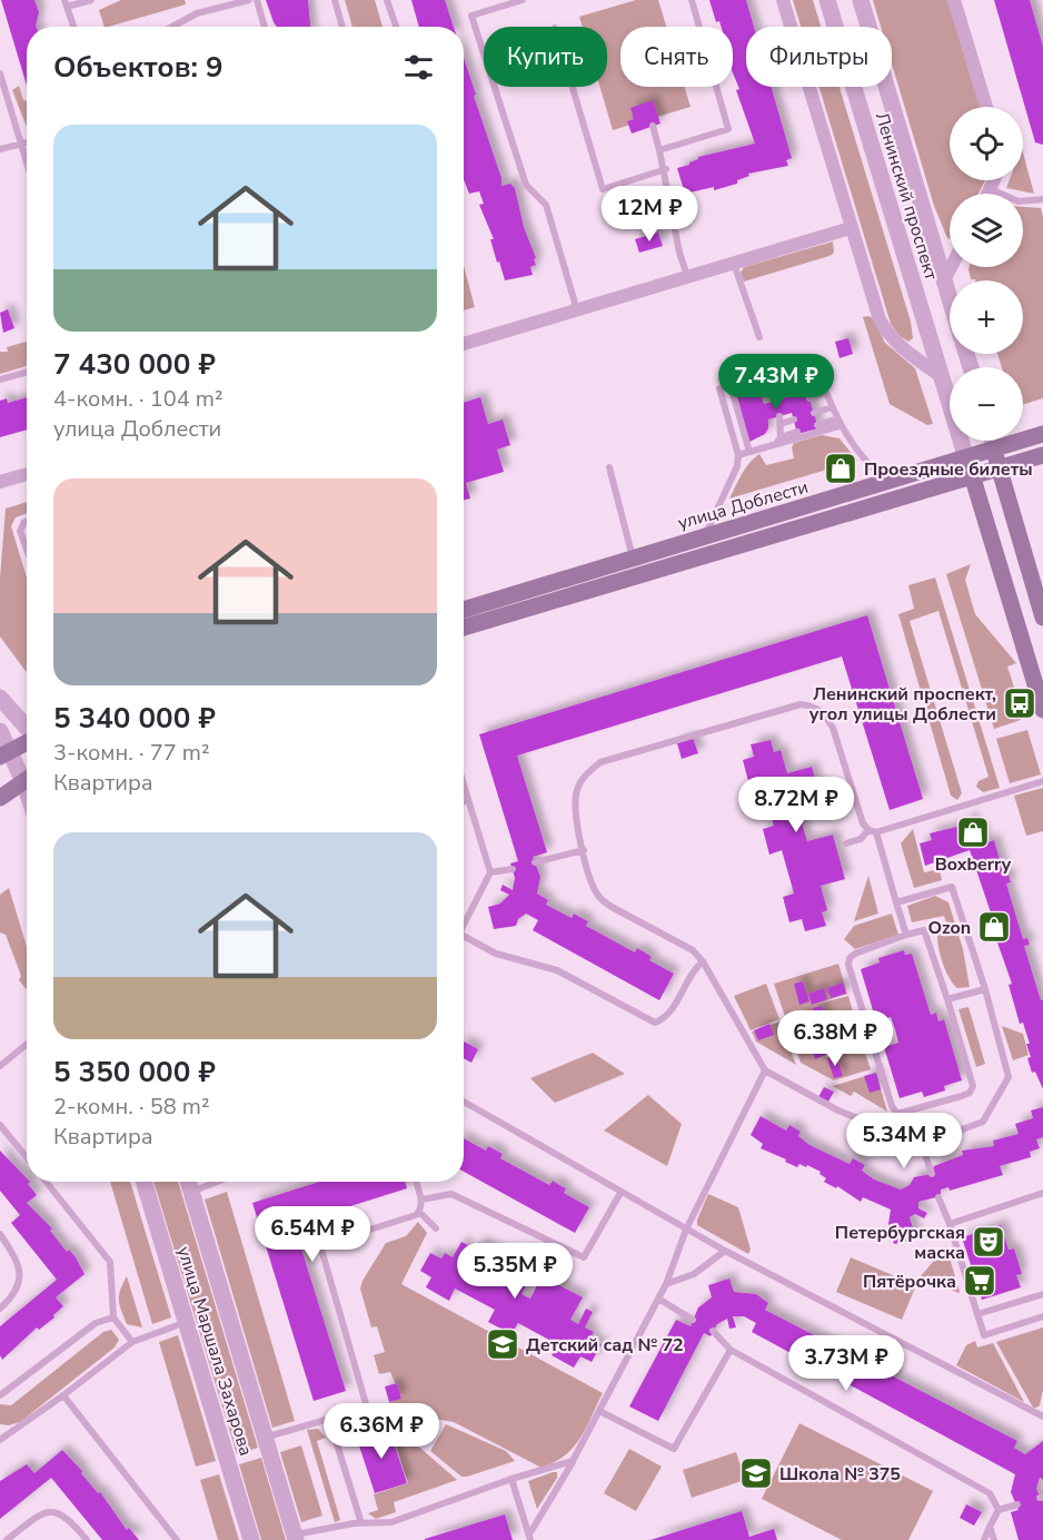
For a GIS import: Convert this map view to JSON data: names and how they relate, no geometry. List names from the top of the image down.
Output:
{
  "streets": {
    "main road": ["Ленинский проспект", "улица Доблести"],
    "street": ["улица Маршала Захарова"]
  },
  "crossings": [
    ["Ленинский проспект", "улица Доблести"]
  ],
  "places": {
    "shop": ["Проездные билеты", "Boxberry", "Ozon"],
    "bus stop": ["Ленинский проспект, угол улицы Доблести"],
    "theatre": ["Петербургская маска"],
    "supermarket": ["Пятёрочка"],
    "school or university": ["Детский сад № 72", "Школа № 375"]
  },
  "page": {
    "chip": ["Купить", "Снять", "Фильтры"],
    "heading": "Объектов: 9",
    "map_buttons": ["+", "−"],
    "list": [
      {
        "name": "7 430 000 ₽",
        "note": "4-комн. · 104 m² · улица Доблести"
      },
      {
        "name": "5 340 000 ₽",
        "note": "3-комн. · 77 m² · Квартира"
      },
      {
        "name": "5 350 000 ₽",
        "note": "2-комн. · 58 m² · Квартира"
      }
    ],
    "price": [
      "12M ₽",
      "7.43M ₽",
      "8.72M ₽",
      "6.38M ₽",
      "5.34M ₽",
      "6.54M ₽",
      "5.35M ₽",
      "3.73M ₽",
      "6.36M ₽"
    ]
  }
}
